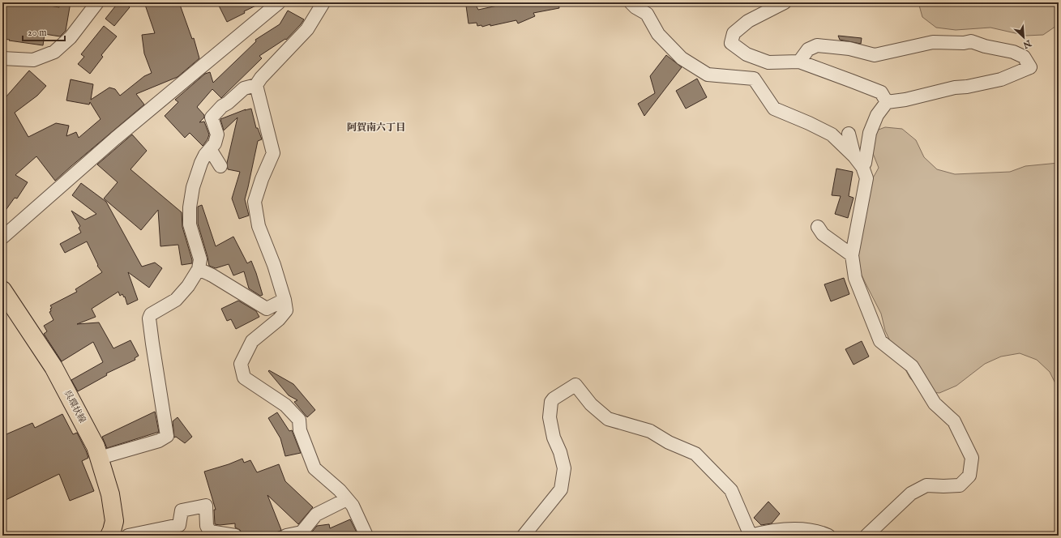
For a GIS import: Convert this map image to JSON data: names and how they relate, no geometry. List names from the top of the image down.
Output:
{
  "streets": {
    "main road": ["呉環状線"]
  },
  "districts": ["阿賀南六丁目"],
  "scale_bar": "20 m",
  "north": "bottom right"
}
